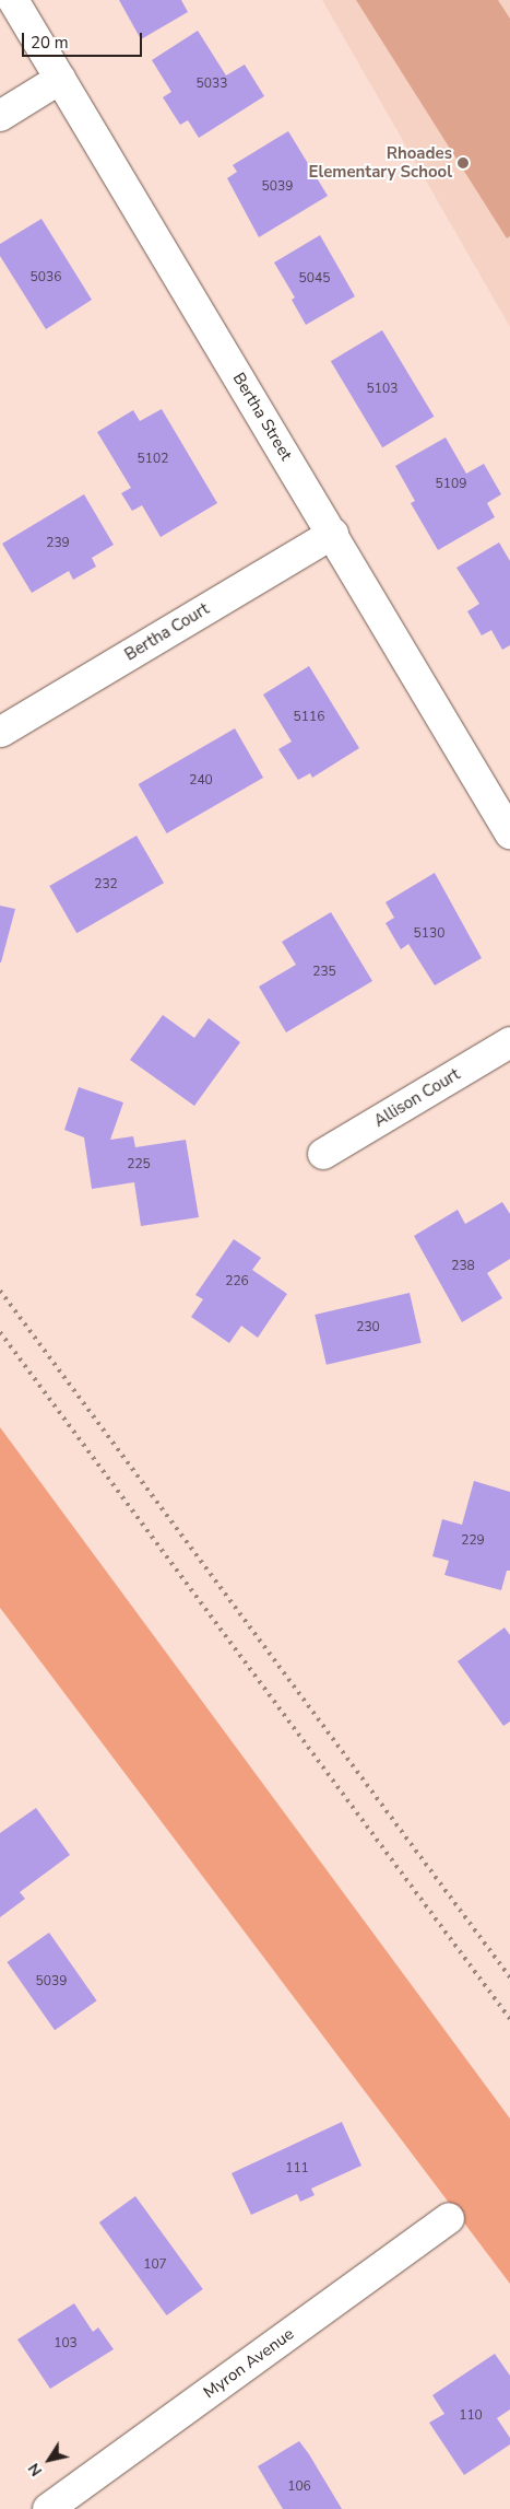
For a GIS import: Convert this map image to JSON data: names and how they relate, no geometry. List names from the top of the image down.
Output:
{
  "streets": {
    "street": [
      "Bertha Street",
      "Bertha Court",
      "Allison Court",
      "Myron Avenue"
    ]
  },
  "crossings": [
    ["Bertha Street", "Bertha Court"]
  ],
  "places": ["Rhoades Elementary School"],
  "house_numbers": [
    "5033",
    "5039",
    "5036",
    "5045",
    "5103",
    "5102",
    "5109",
    "239",
    "5116",
    "240",
    "232",
    "5130",
    "235",
    "225",
    "238",
    "226",
    "230",
    "229",
    "5039",
    "111",
    "107",
    "103",
    "110",
    "106"
  ],
  "scale_bar": "20 m",
  "north": "bottom left"
}
